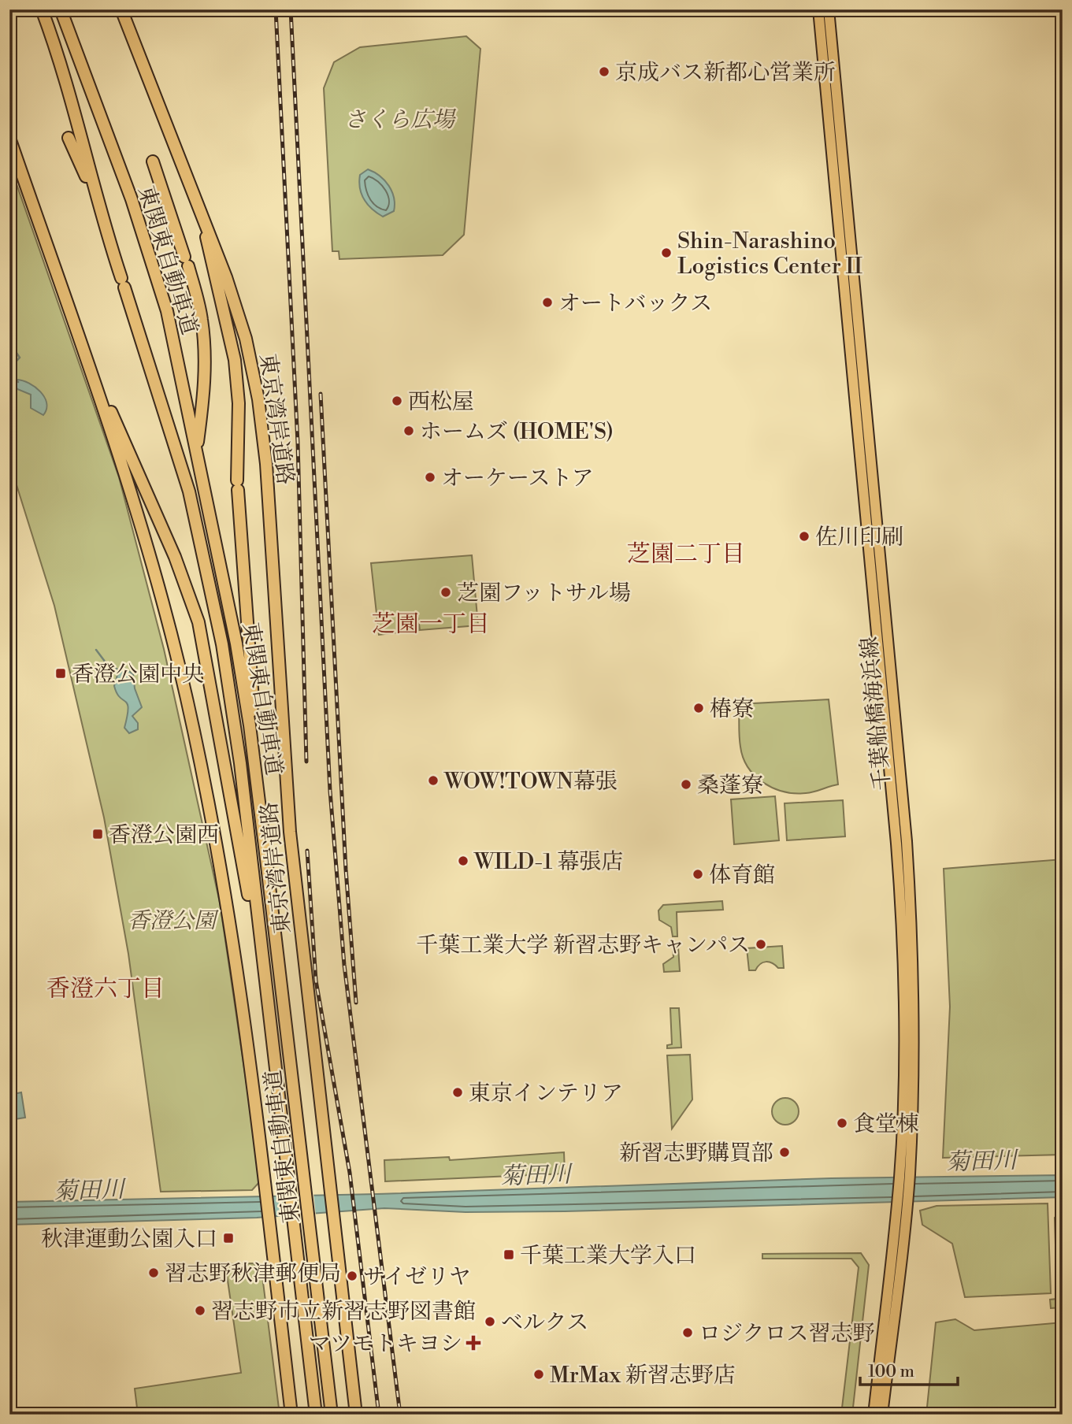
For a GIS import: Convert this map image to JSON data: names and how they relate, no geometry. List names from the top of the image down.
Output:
{
  "streets": {
    "highway": ["東関東自動車道", "東京湾岸道路"],
    "main road": ["千葉船橋海浜線"]
  },
  "districts": ["芝園二丁目", "芝園一丁目", "香澄六丁目"],
  "water": ["菊田川"],
  "parks": ["さくら広場", "香澄公園"],
  "places": {
    "other": [
      "京成バス新都心営業所",
      "Shin-Narashino Logistics Center II",
      "オートバックス",
      "西松屋",
      "ホームズ (HOME'S)",
      "オーケーストア",
      "佐川印刷",
      "芝園フットサル場",
      "椿寮",
      "WOW!TOWN幕張",
      "桑蓬寮",
      "WILD-1 幕張店",
      "体育館",
      "千葉工業大学 新習志野キャンパス",
      "東京インテリア",
      "食堂棟",
      "新習志野購買部",
      "習志野秋津郵便局",
      "サイゼリヤ",
      "習志野市立新習志野図書館",
      "ベルクス",
      "ロジクロス習志野",
      "MrMax 新習志野店"
    ],
    "transit": [
      "香澄公園中央",
      "香澄公園西",
      "秋津運動公園入口",
      "千葉工業大学入口"
    ],
    "health": ["マツモトキヨシ"]
  },
  "scale_bar": "100 m"
}
